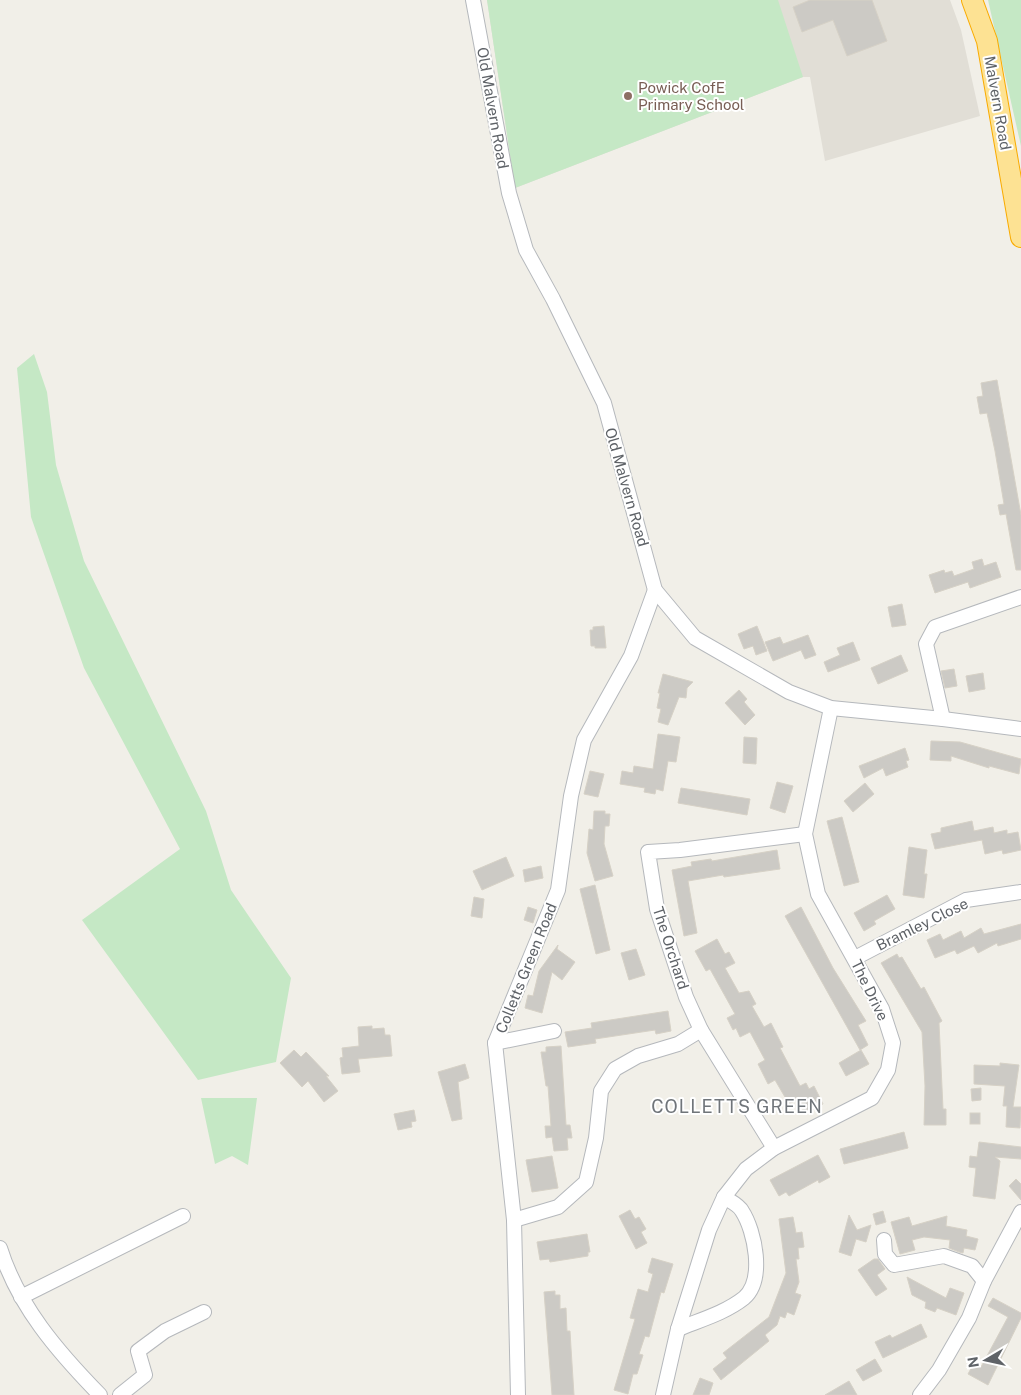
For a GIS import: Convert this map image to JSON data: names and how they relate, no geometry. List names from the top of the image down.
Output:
{
  "streets": {
    "highway": ["Malvern Road"],
    "street": [
      "Old Malvern Road",
      "Bramley Close",
      "The Orchard",
      "Colletts Green Road",
      "The Drive"
    ]
  },
  "crossings": [
    ["Old Malvern Road", "Colletts Green Road"],
    ["Old Malvern Road", "The Drive"],
    ["Bramley Close", "The Drive"],
    ["The Orchard", "The Drive"]
  ],
  "districts": ["COLLETTS GREEN"],
  "places": ["Powick CofE Primary School"],
  "north": "left"
}
